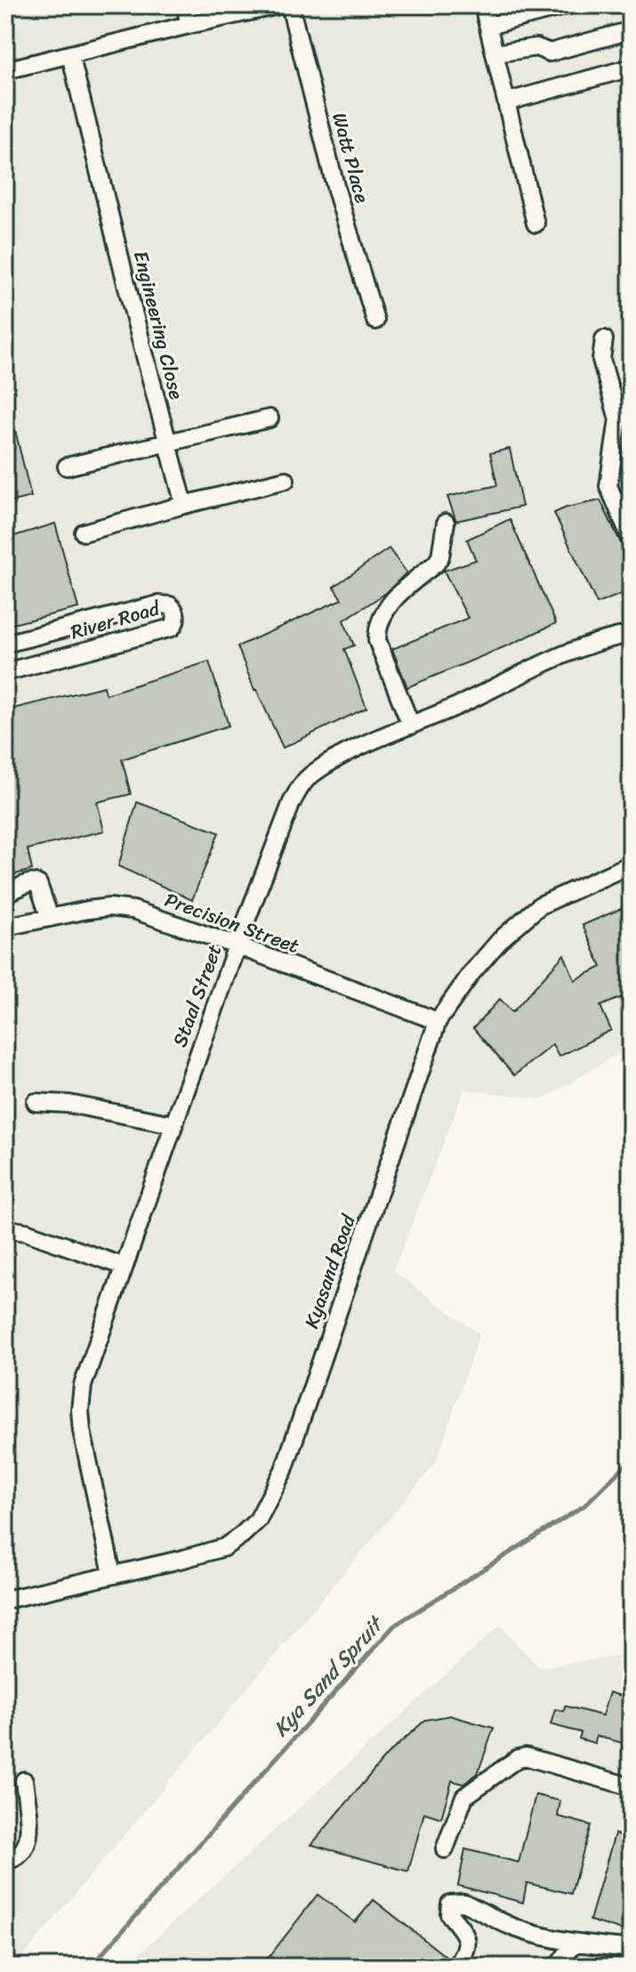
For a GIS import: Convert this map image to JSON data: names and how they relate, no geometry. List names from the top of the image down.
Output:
{
  "streets": {
    "street": [
      "Watt Place",
      "Engineering Close",
      "River Road",
      "Precision Street",
      "Staal Street",
      "Kyasand Road"
    ]
  },
  "crossings": [
    ["Precision Street", "Staal Street"],
    ["Precision Street", "Kyasand Road"],
    ["Staal Street", "Kyasand Road"]
  ],
  "water": ["Kya Sand Spruit"]
}
